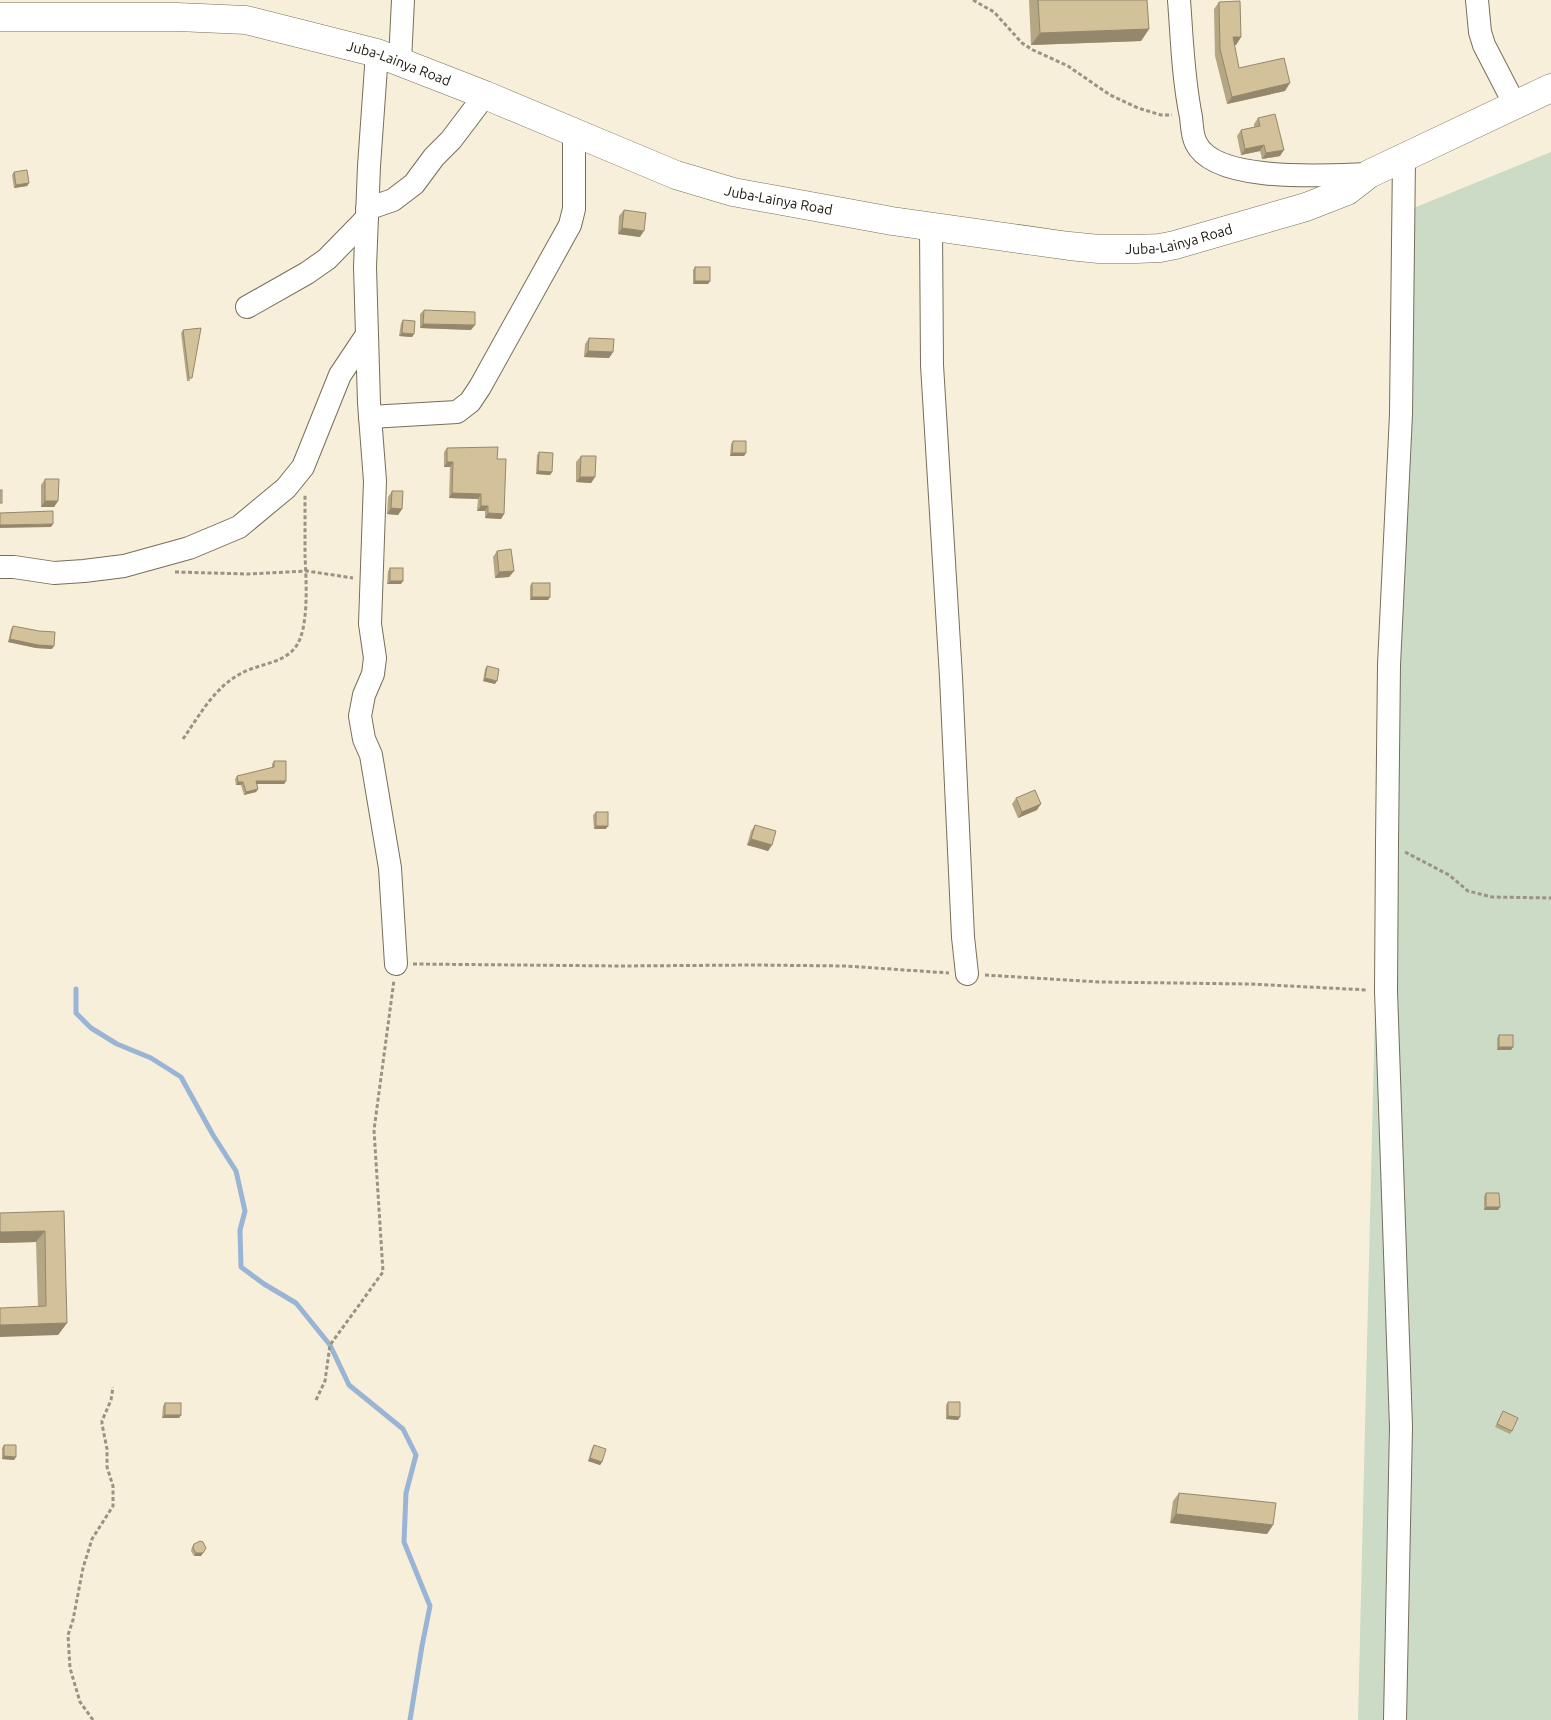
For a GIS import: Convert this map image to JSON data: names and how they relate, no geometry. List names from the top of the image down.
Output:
{
  "streets": {
    "main road": ["Juba-Lainya Road"]
  }
}
